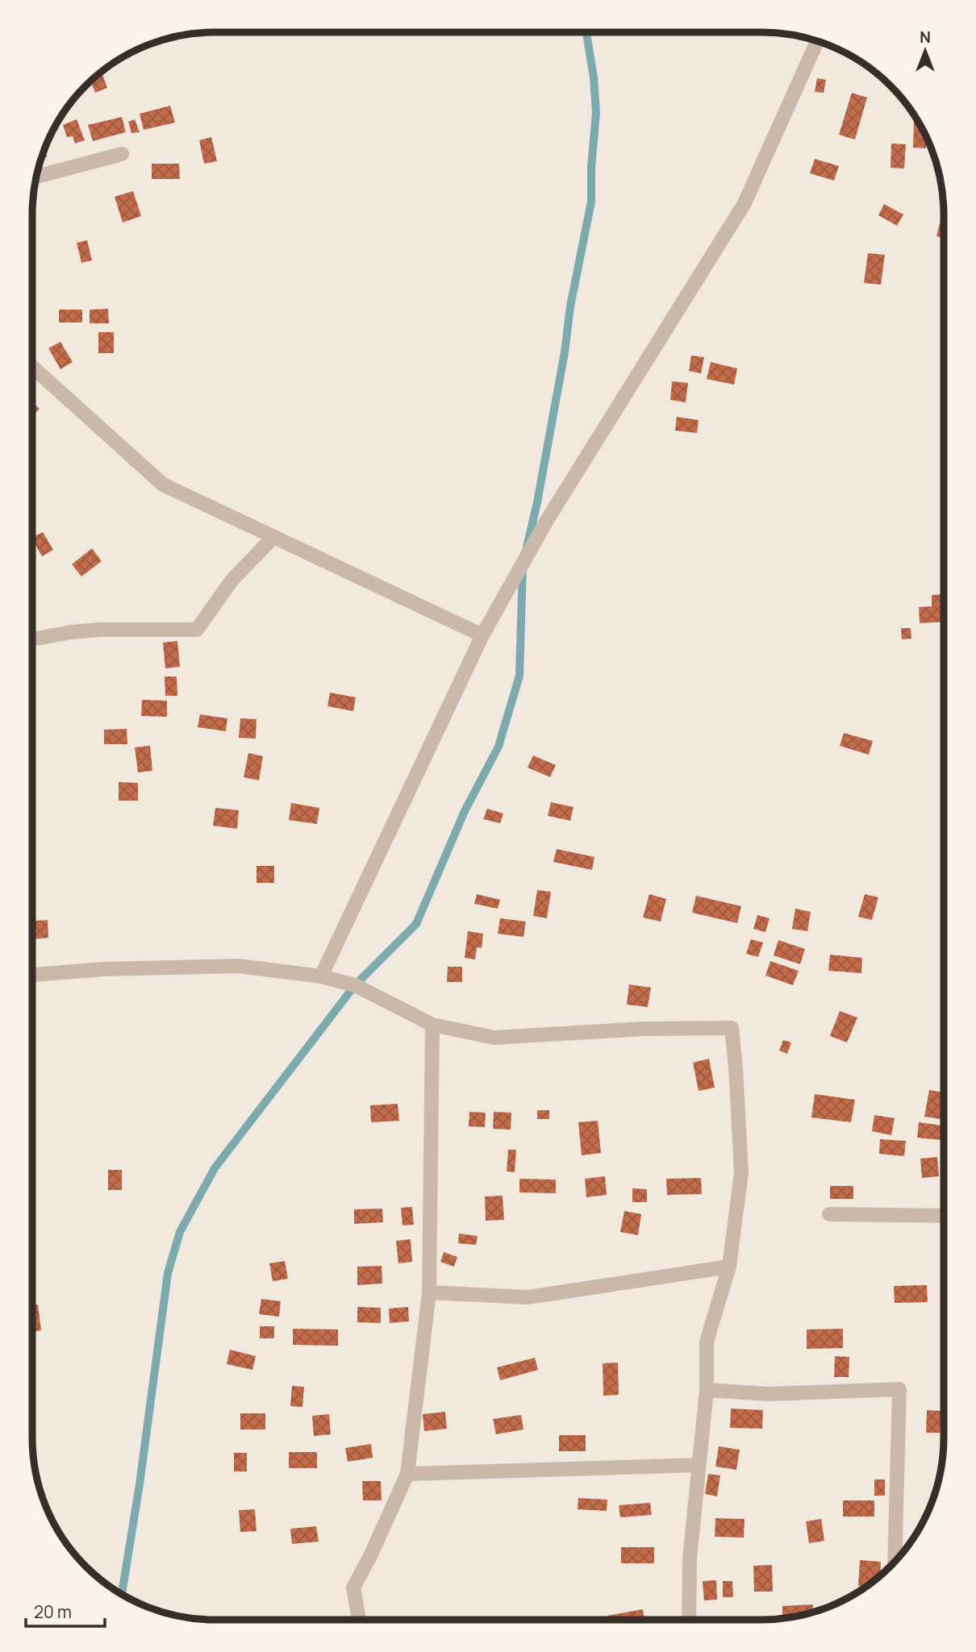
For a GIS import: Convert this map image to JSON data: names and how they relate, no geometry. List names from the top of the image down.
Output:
{
  "scale_bar": "20 m",
  "north": "top"
}
